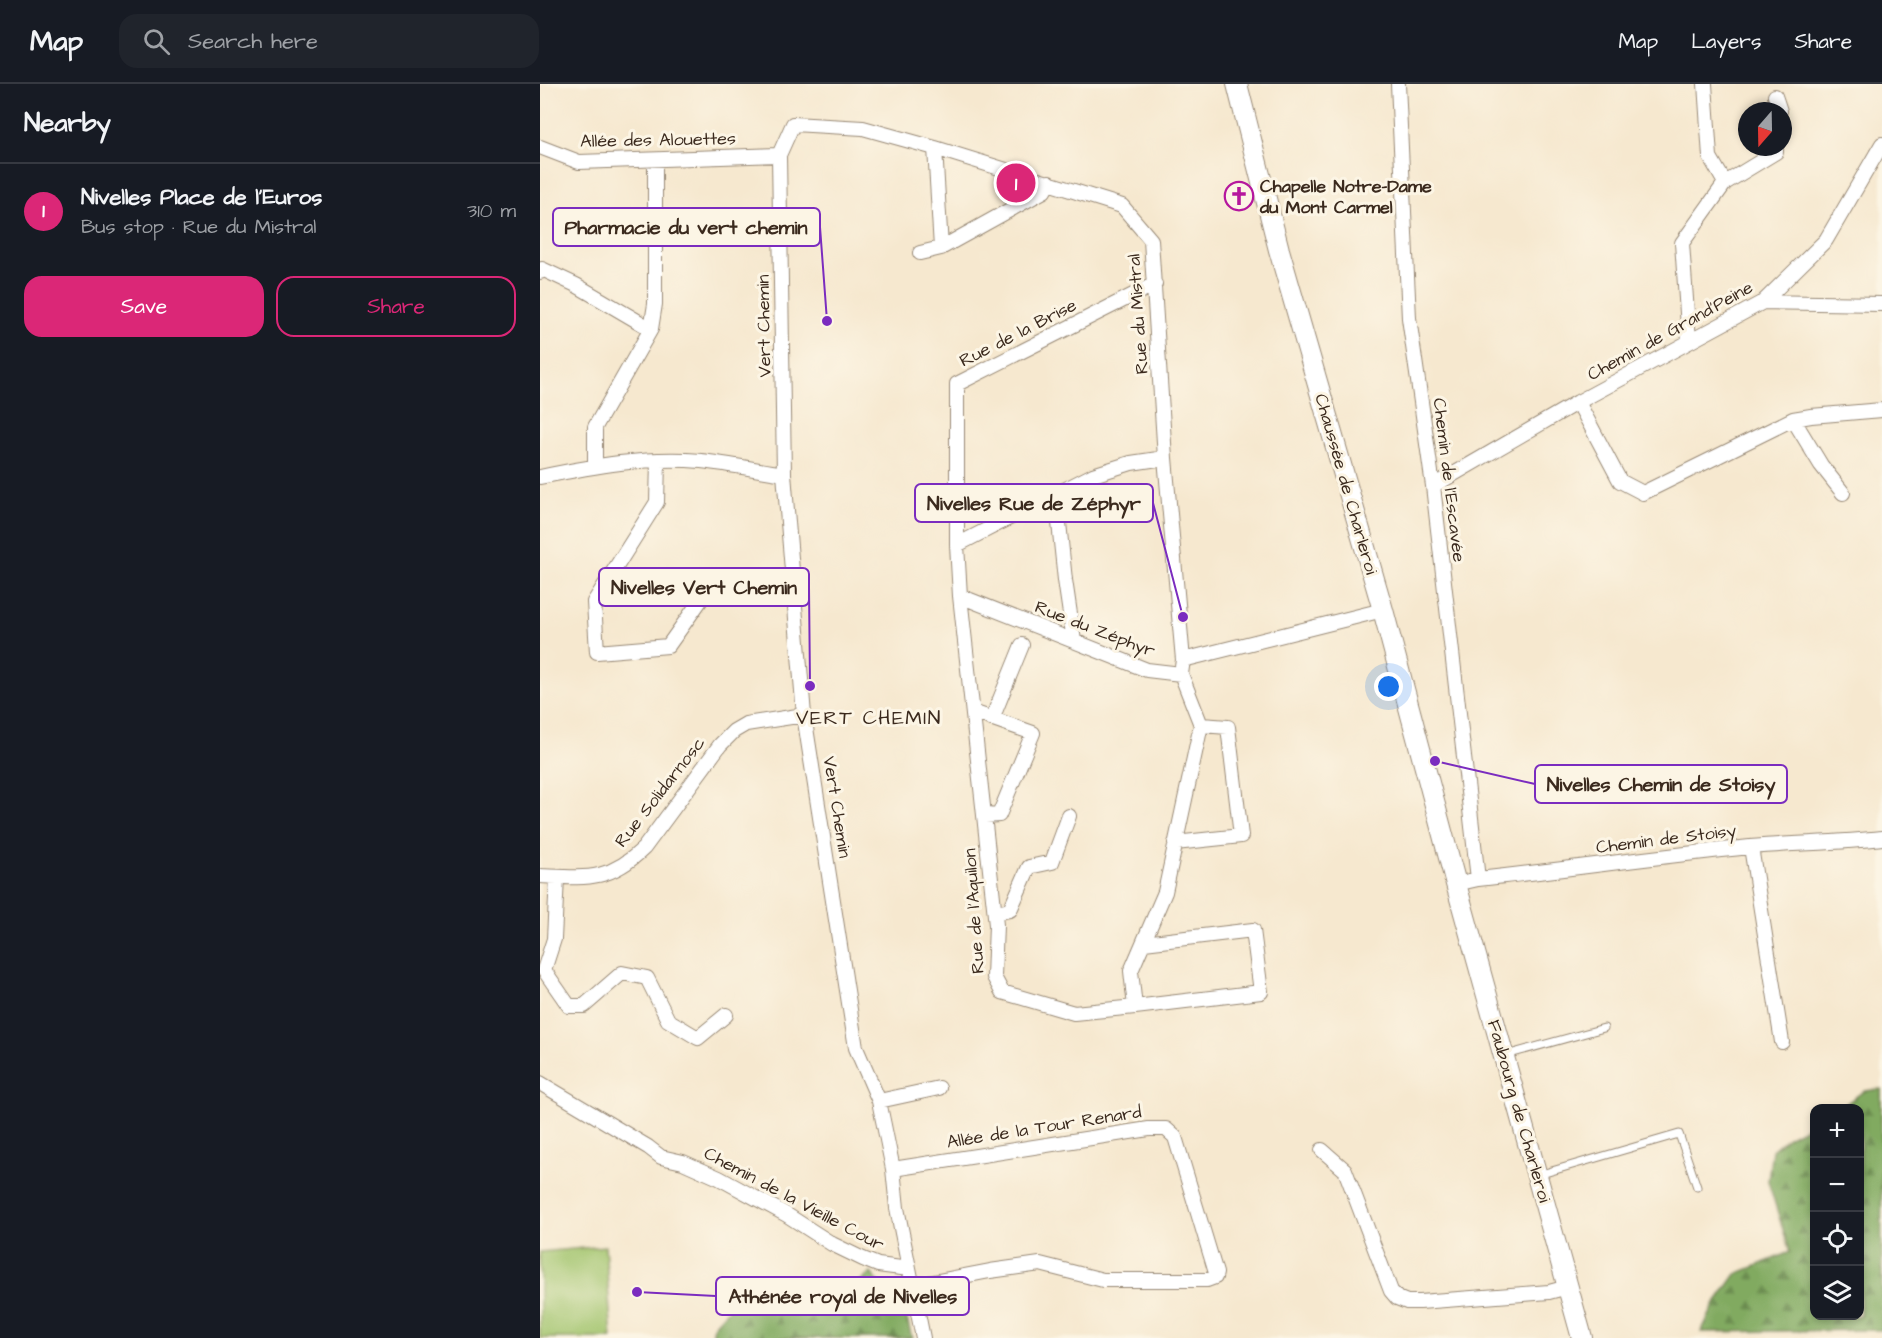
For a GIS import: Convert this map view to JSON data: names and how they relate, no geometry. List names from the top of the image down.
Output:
{
  "streets": {
    "main road": ["Chaussée de Charleroi", "Faubourg de Charleroi"],
    "street": [
      "Allée des Alouettes",
      "Rue du Mistral",
      "Vert Chemin",
      "Chemin de Grand'Peine",
      "Rue de la Brise",
      "Chemin de l'Escavée",
      "Rue du Zéphyr",
      "Rue Solidarnosc",
      "Chemin de Stoisy",
      "Rue de l'Aquilon",
      "Allée de la Tour Renard",
      "Chemin de la Vieille Cour"
    ]
  },
  "crossings": [
    ["Allée des Alouettes", "Rue du Mistral"],
    ["Allée des Alouettes", "Vert Chemin"],
    ["Rue du Mistral", "Vert Chemin"],
    ["Rue du Mistral", "Rue de la Brise"],
    ["Rue du Mistral", "Rue du Zéphyr"],
    ["Vert Chemin", "Rue Solidarnosc"],
    ["Vert Chemin", "Allée de la Tour Renard"],
    ["Vert Chemin", "Chemin de la Vieille Cour"],
    ["Chemin de Grand'Peine", "Chemin de l'Escavée"],
    ["Rue de la Brise", "Rue du Zéphyr"],
    ["Rue de la Brise", "Rue de l'Aquilon"],
    ["Chemin de l'Escavée", "Chemin de Stoisy"],
    ["Chaussée de Charleroi", "Rue du Zéphyr"],
    ["Chaussée de Charleroi", "Chemin de Stoisy"],
    ["Chaussée de Charleroi", "Faubourg de Charleroi"],
    ["Rue du Zéphyr", "Rue de l'Aquilon"],
    ["Chemin de Stoisy", "Faubourg de Charleroi"]
  ],
  "districts": ["VERT CHEMIN"],
  "places": {
    "church": ["Chapelle Notre-Dame du Mont Carmel"],
    "other": [
      "Pharmacie du vert chemin",
      "Nivelles Rue de Zéphyr",
      "Nivelles Vert Chemin",
      "Nivelles Chemin de Stoisy",
      "Athénée royal de Nivelles"
    ]
  },
  "north": "bottom",
  "page": {
    "header": "Map",
    "search": "Search here",
    "nav": ["Map", "Layers", "Share"],
    "heading": "Nearby",
    "pins": "1",
    "list": [
      {
        "mark": "1",
        "name": "Nivelles Place de l'Euros",
        "note": "Bus stop · Rue du Mistral",
        "value": "310 m"
      }
    ],
    "buttons": ["Save", "Share"],
    "map_buttons": ["+", "−"]
  }
}
